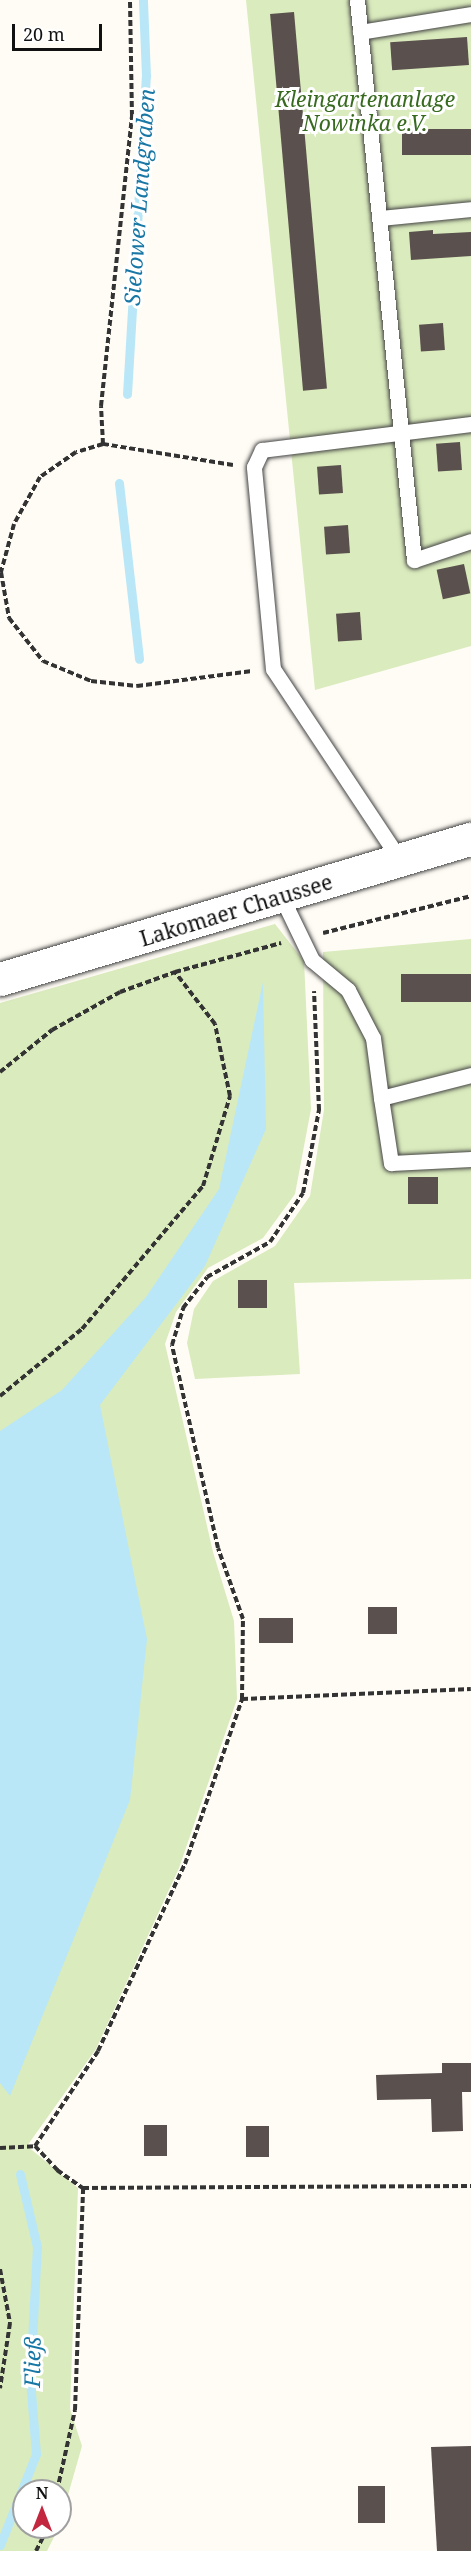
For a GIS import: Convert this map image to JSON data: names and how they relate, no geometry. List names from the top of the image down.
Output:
{
  "streets": {
    "street": ["Lakomaer Chaussee"]
  },
  "water": ["Sielower Landgraben", "Fließ"],
  "parks": ["Kleingartenanlage Nowinka e.V."],
  "scale_bar": "20 m",
  "north": "top"
}
